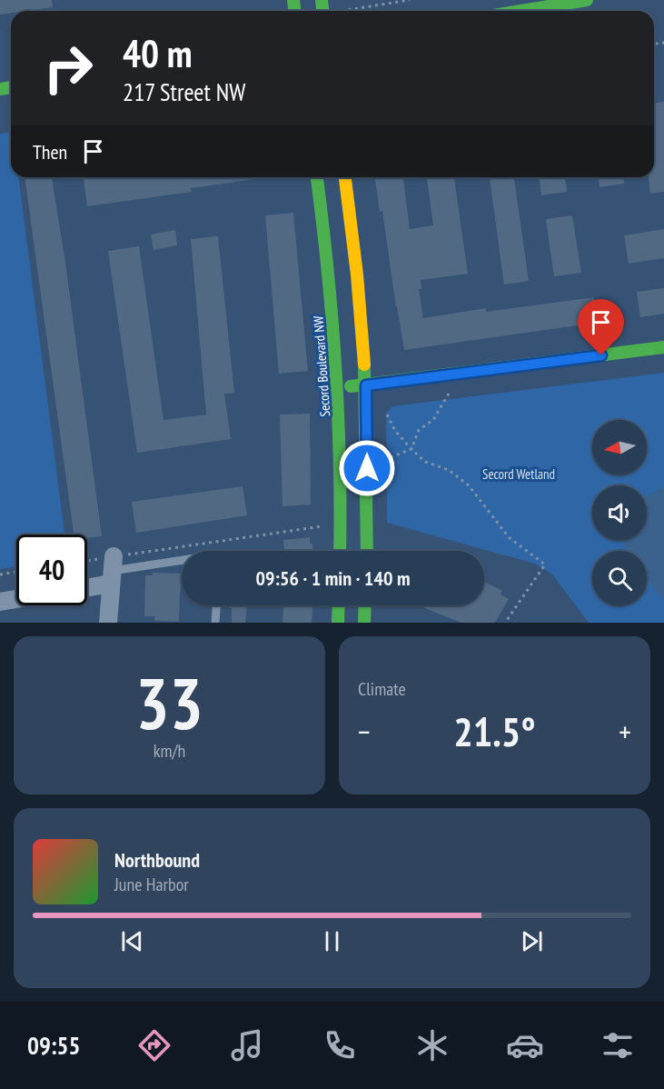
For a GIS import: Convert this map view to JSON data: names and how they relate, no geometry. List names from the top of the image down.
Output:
{
  "streets": {
    "street": ["Secord Boulevard NW"]
  },
  "parks": ["Secord Wetland"],
  "north": "left",
  "page": {
    "turn": ["40 m", "217 Street NW"],
    "then": "Then",
    "limit": "40",
    "trip": "09:56 · 1 min · 140 m",
    "tile": [
      ["33", "km/h"],
      "Climate"
    ],
    "heat": ["−", "21.5°", "+"],
    "song": ["Northbound", "June Harbor"],
    "tabs": "09:55"
  }
}
